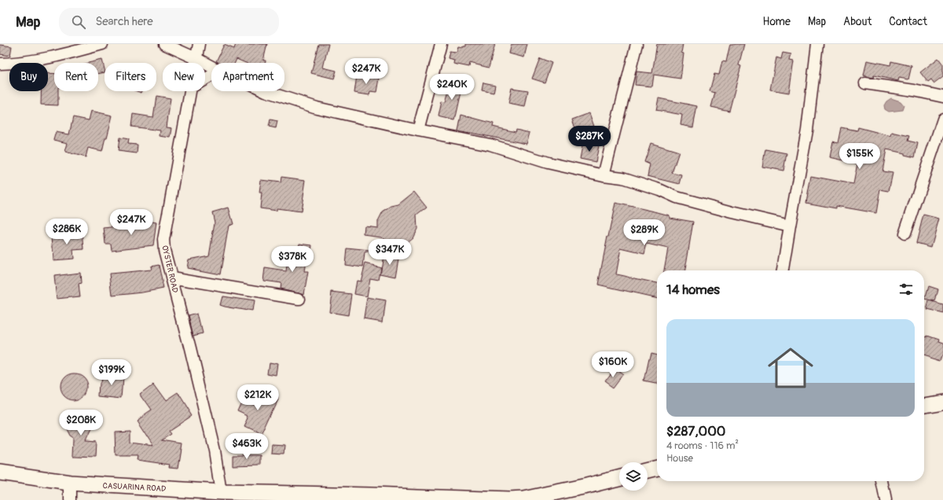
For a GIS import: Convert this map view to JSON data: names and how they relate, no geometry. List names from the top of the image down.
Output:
{
  "streets": {
    "street": ["OYSTER ROAD", "CASUARINA ROAD"]
  },
  "crossings": [
    ["OYSTER ROAD", "CASUARINA ROAD"]
  ],
  "page": {
    "header": "Map",
    "search": "Search here",
    "nav": [
      "Home",
      "Map",
      "About",
      "Contact"
    ],
    "price": [
      "$247K",
      "$240K",
      "$287K",
      "$155K",
      "$247K",
      "$286K",
      "$289K",
      "$347K",
      "$378K",
      "$160K",
      "$199K",
      "$212K",
      "$208K",
      "$463K"
    ],
    "chip": [
      "Buy",
      "Rent",
      "Filters",
      "New",
      "Apartment"
    ],
    "heading": "14 homes",
    "list": [
      {
        "name": "$287,000",
        "note": "4 rooms · 116 m² · House"
      }
    ]
  }
}
